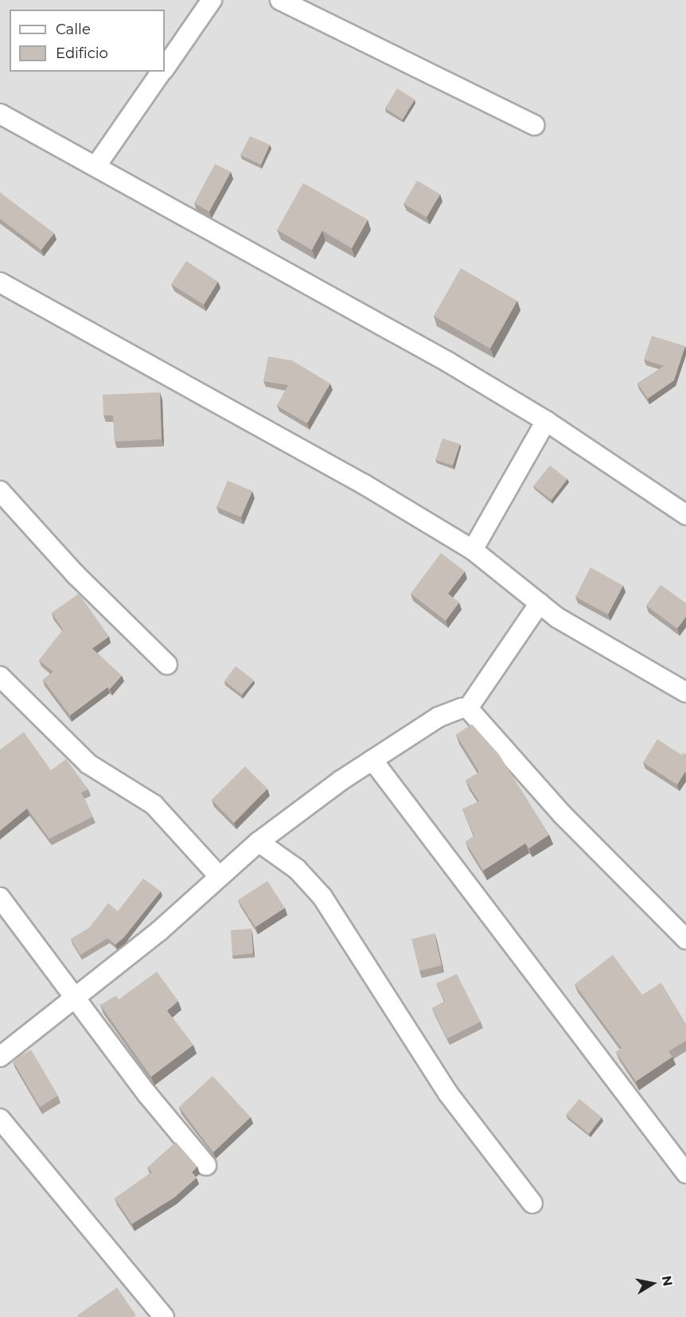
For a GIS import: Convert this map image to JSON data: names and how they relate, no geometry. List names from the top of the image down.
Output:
{
  "legend": ["Calle", "Edificio"],
  "north": "right"
}
